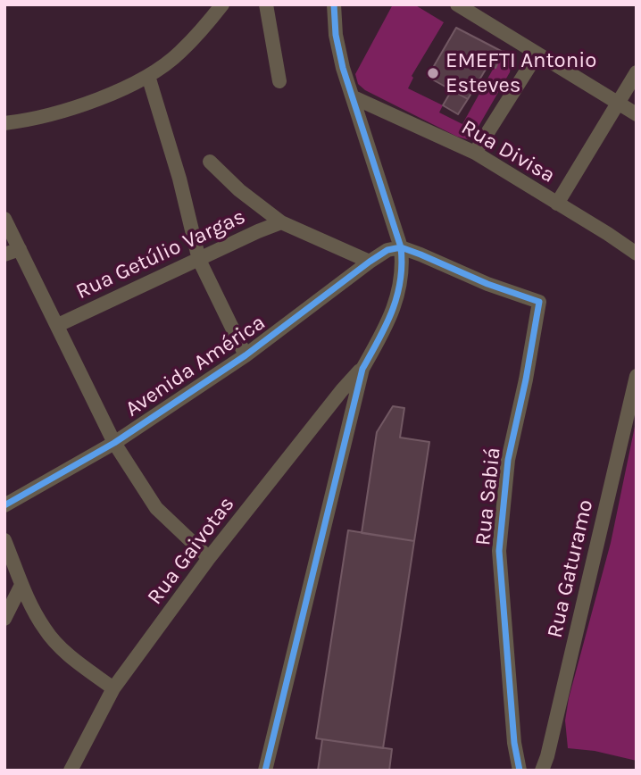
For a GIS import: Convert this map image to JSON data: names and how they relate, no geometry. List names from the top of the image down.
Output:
{
  "streets": {
    "street": [
      "Rua Divisa",
      "Rua Getúlio Vargas",
      "Avenida América",
      "Rua Sabiá",
      "Rua Gaivotas",
      "Rua Gaturamo"
    ]
  },
  "crossings": [
    ["Rua Getúlio Vargas", "Avenida América"],
    ["Avenida América", "Rua Sabiá"]
  ],
  "places": ["EMEFTI Antonio Esteves"]
}
